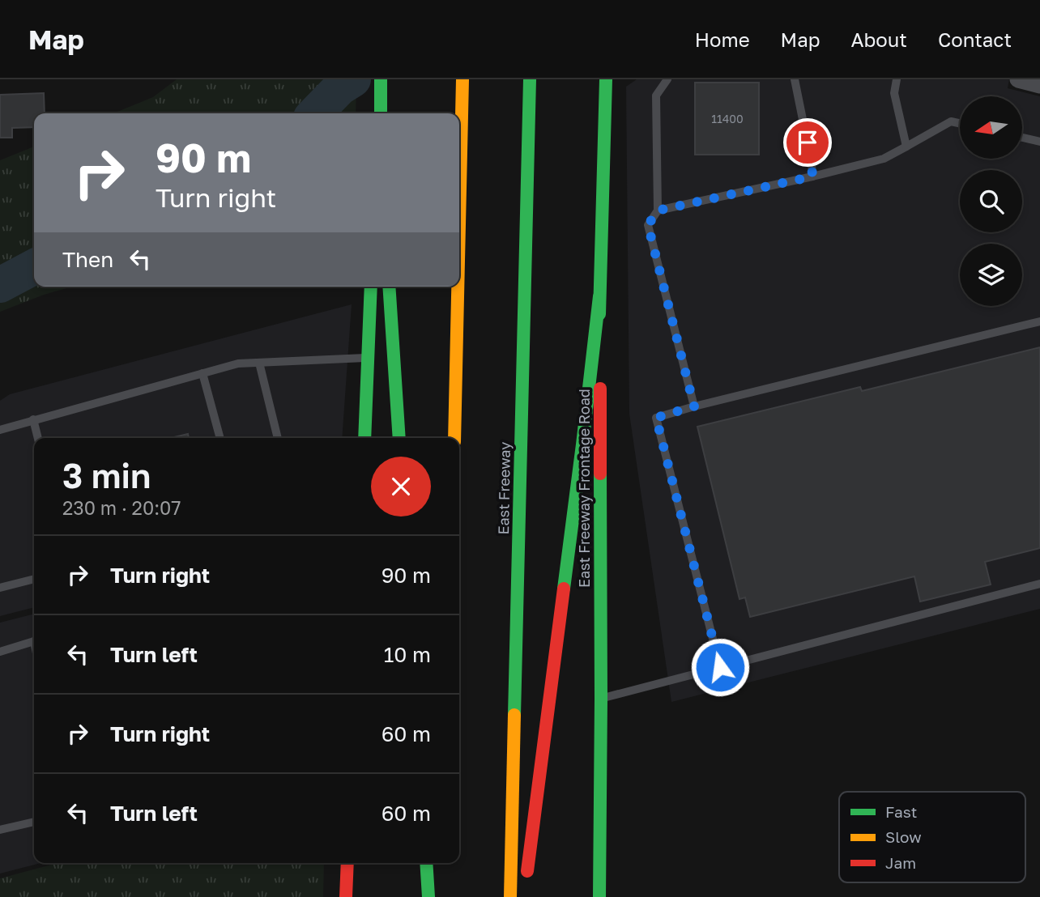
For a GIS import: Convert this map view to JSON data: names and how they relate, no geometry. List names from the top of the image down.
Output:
{
  "streets": {
    "main road": ["East Freeway", "East Freeway Frontage Road"]
  },
  "house_numbers": ["11400"],
  "legend": ["Fast", "Slow", "Jam"],
  "north": "left",
  "page": {
    "header": "Map",
    "nav": [
      "Home",
      "Map",
      "About",
      "Contact"
    ],
    "turn": ["90 m", "Turn right"],
    "then": "Then",
    "heading": ["3 min", "230 m · 20:07"],
    "list": [
      {
        "name": "Turn right",
        "value": "90 m"
      },
      {
        "name": "Turn left",
        "value": "10 m"
      },
      {
        "name": "Turn right",
        "value": "60 m"
      },
      {
        "name": "Turn left",
        "value": "60 m"
      }
    ]
  }
}
